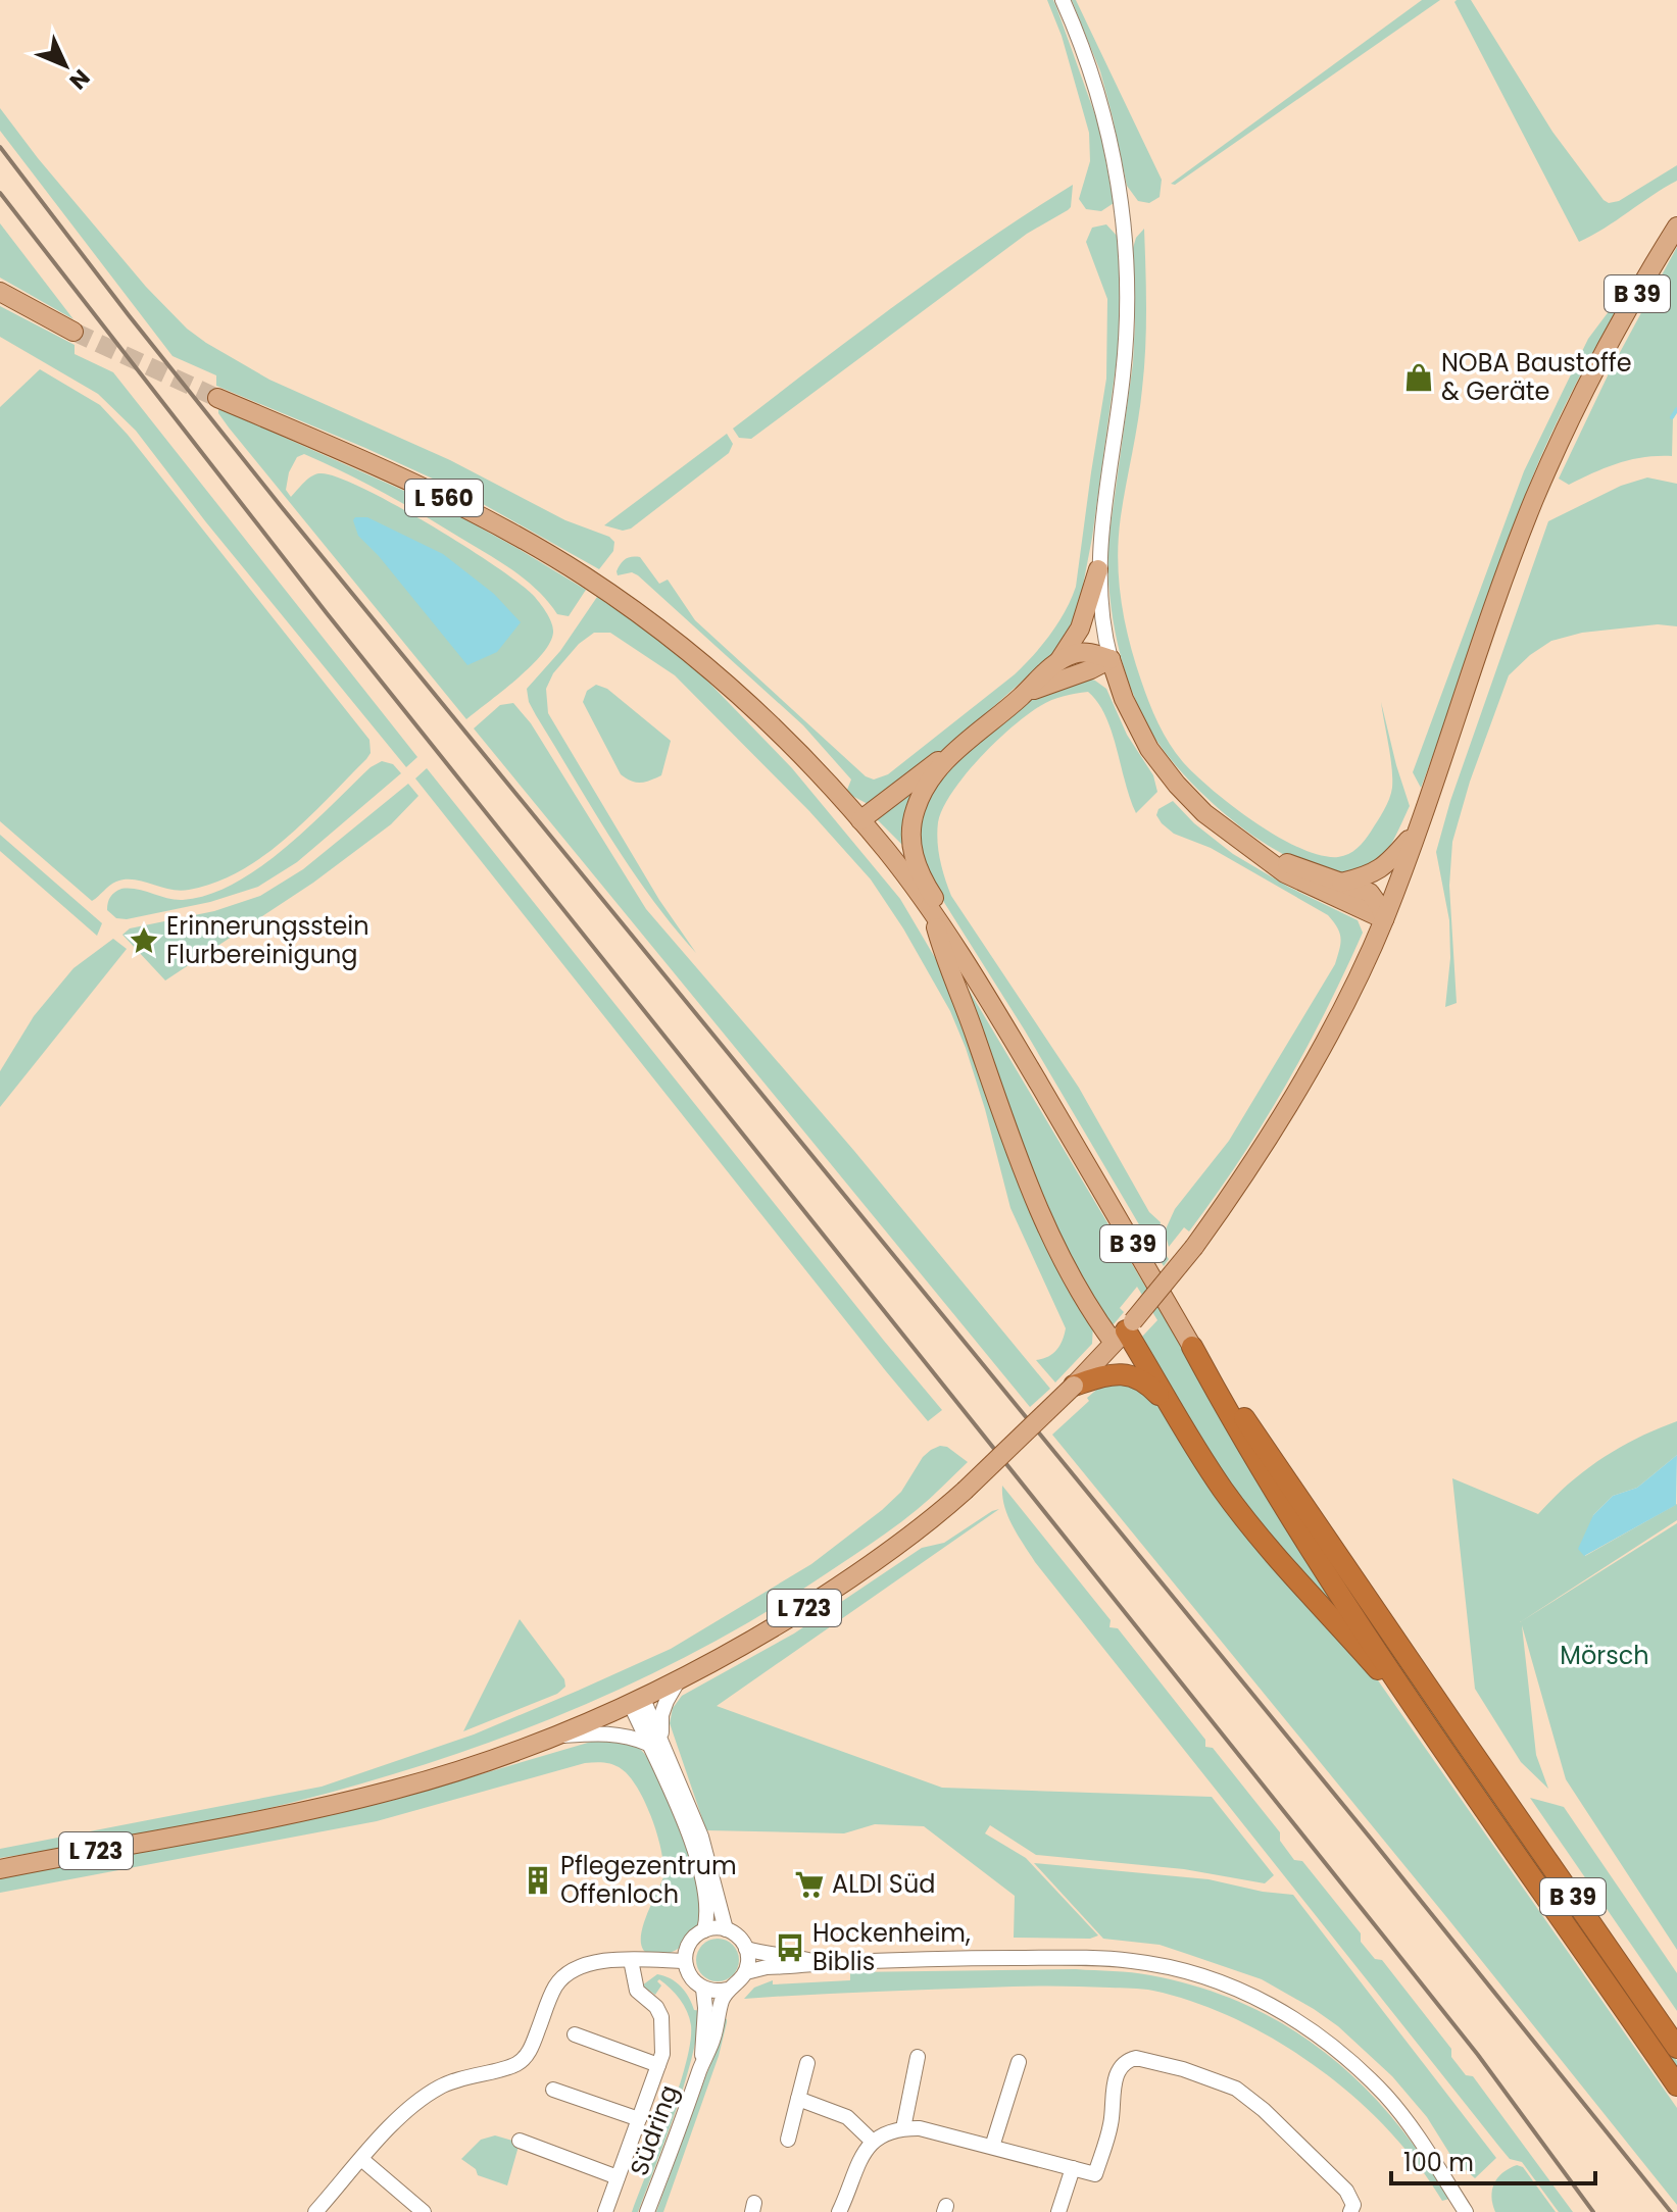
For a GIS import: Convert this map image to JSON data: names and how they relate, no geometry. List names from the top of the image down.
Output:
{
  "streets": {
    "highway": ["B 39"],
    "main road": ["L 560", "L 723"],
    "street": ["Südring"]
  },
  "crossings": [
    ["B 39", "L 560"],
    ["B 39", "L 723"]
  ],
  "parks": ["Mörsch"],
  "places": {
    "shop": ["NOBA Baustoffe & Geräte"],
    "place": ["Erinnerungsstein Flurbereinigung"],
    "building": ["Pflegezentrum Offenloch"],
    "supermarket": ["ALDI Süd"],
    "bus stop": ["Hockenheim, Biblis"]
  },
  "scale_bar": "100 m",
  "north": "bottom right"
}
